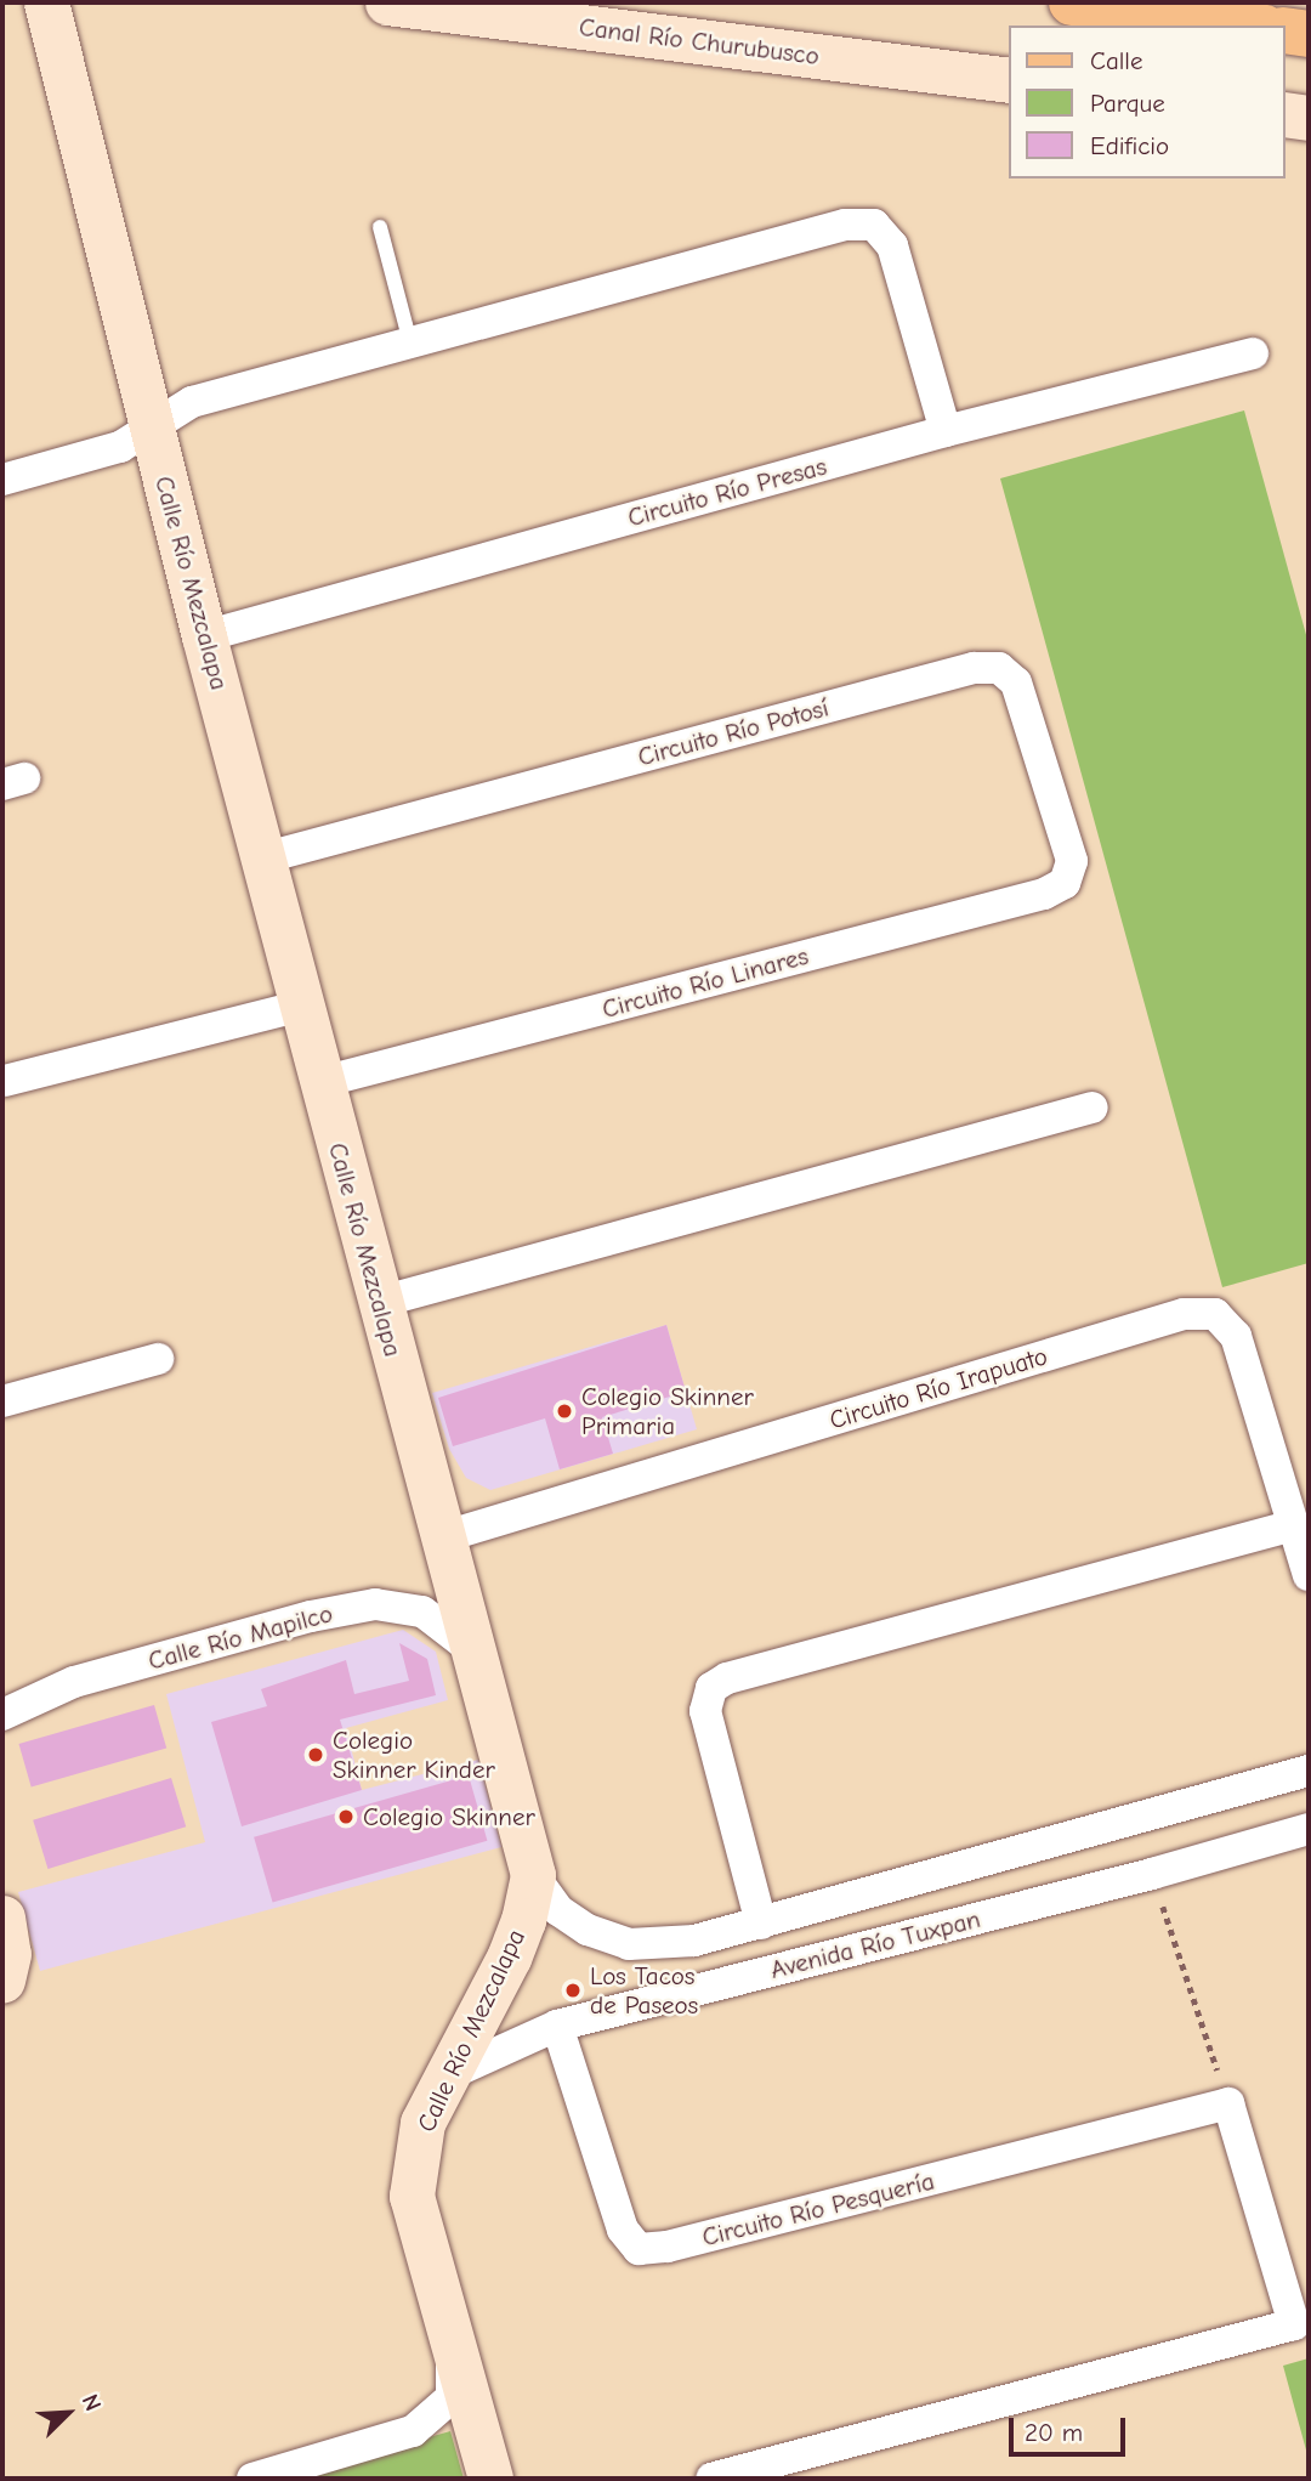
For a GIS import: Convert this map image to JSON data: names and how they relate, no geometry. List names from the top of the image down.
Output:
{
  "streets": {
    "street": [
      "Canal Río Churubusco",
      "Circuito Río Presas",
      "Calle Río Mezcalapa",
      "Circuito Río Potosí",
      "Circuito Río Linares",
      "Circuito Río Irapuato",
      "Calle Río Mapilco",
      "Avenida Río Tuxpan",
      "Circuito Río Pesquería"
    ]
  },
  "crossings": [
    ["Circuito Río Presas", "Calle Río Mezcalapa"],
    ["Calle Río Mezcalapa", "Circuito Río Potosí"],
    ["Calle Río Mezcalapa", "Circuito Río Linares"],
    ["Calle Río Mezcalapa", "Circuito Río Irapuato"],
    ["Calle Río Mezcalapa", "Calle Río Mapilco"],
    ["Calle Río Mezcalapa", "Avenida Río Tuxpan"],
    ["Circuito Río Potosí", "Circuito Río Linares"],
    ["Avenida Río Tuxpan", "Circuito Río Pesquería"]
  ],
  "places": [
    "Colegio Skinner Primaria",
    "Colegio Skinner Kinder",
    "Colegio Skinner",
    "Los Tacos de Paseos"
  ],
  "legend": ["Calle", "Parque", "Edificio"],
  "scale_bar": "20 m",
  "north": "top right"
}
